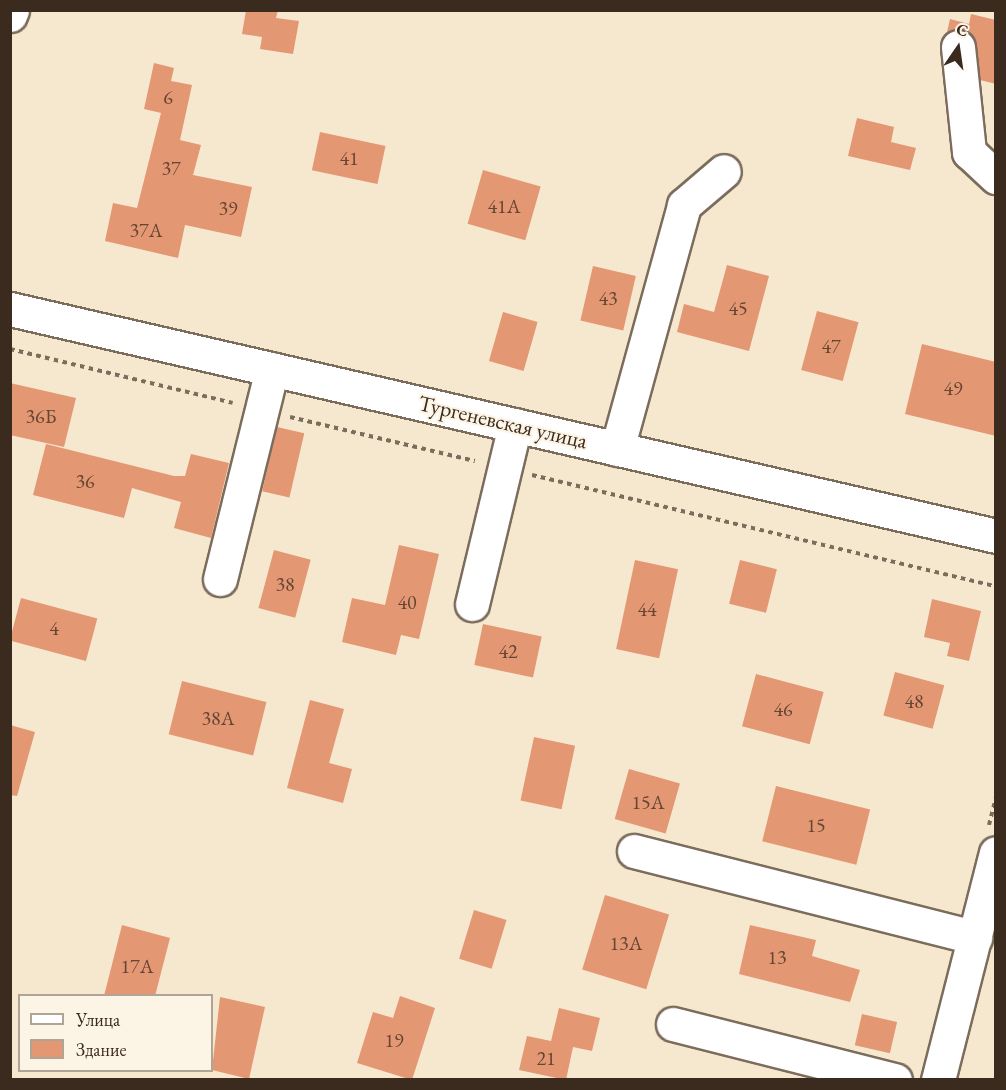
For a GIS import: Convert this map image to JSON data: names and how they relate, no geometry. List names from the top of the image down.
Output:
{
  "streets": {
    "street": ["Тургеневская улица"]
  },
  "house_numbers": [
    "6",
    "41",
    "37",
    "41А",
    "39",
    "37А",
    "43",
    "45",
    "47",
    "49",
    "36Б",
    "36",
    "38",
    "40",
    "44",
    "4",
    "42",
    "48",
    "46",
    "38А",
    "15А",
    "15",
    "13А",
    "13",
    "17А",
    "19",
    "21"
  ],
  "legend": ["Улица", "Здание"],
  "north": "top"
}
